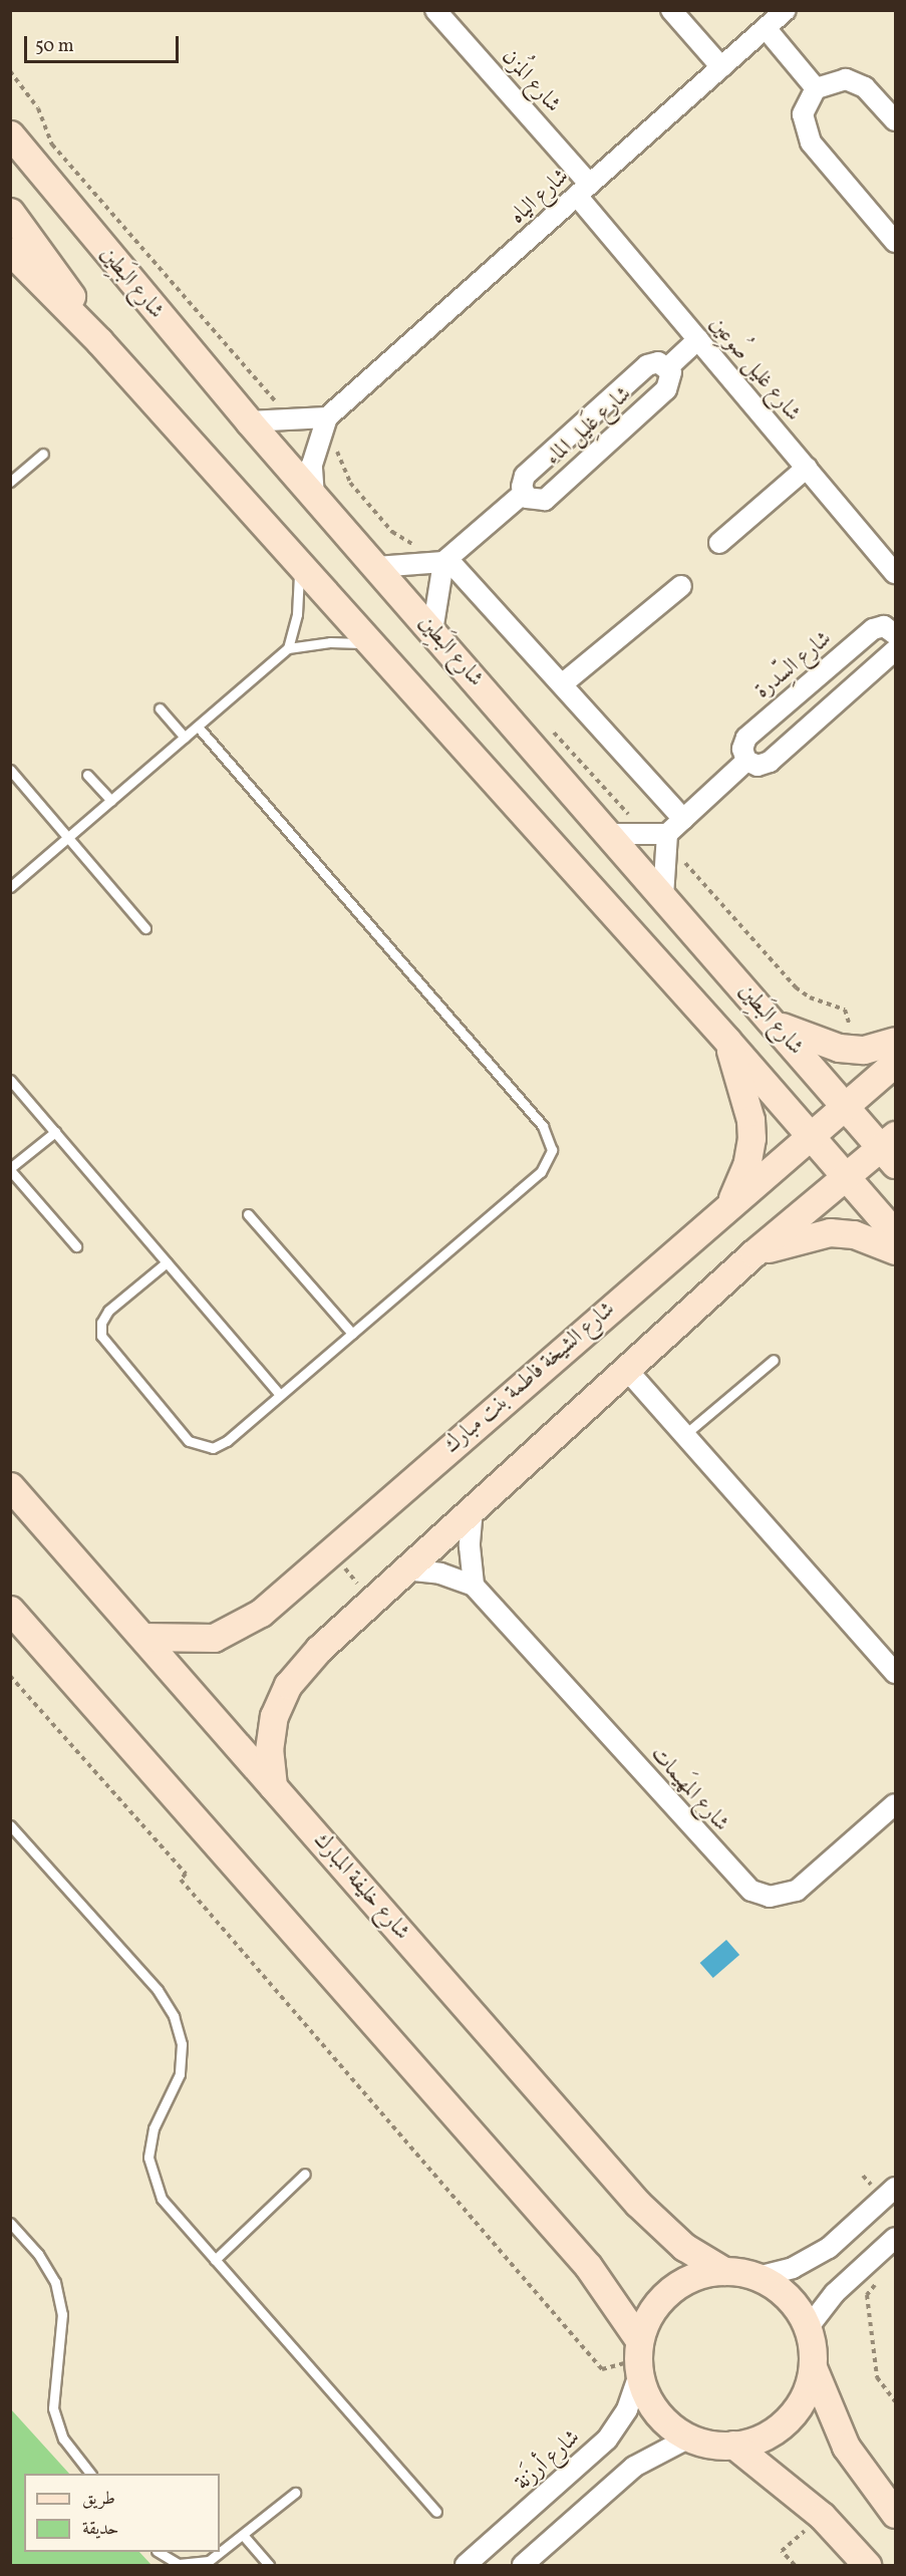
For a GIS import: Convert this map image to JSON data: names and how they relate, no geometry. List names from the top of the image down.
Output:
{
  "streets": {
    "main road": ["شارع البَطِين", "شارع الشيخة فاطمة بنت مبارك", "شارع خليفة المبارك"],
    "street": [
      "شارع المُزن",
      "شارع الياه",
      "شارع غليل صُوعِين",
      "شارع غَلِيل الماء",
      "شارع السِّدرة",
      "شارع المهَيمات",
      "شارع أرزَنة"
    ]
  },
  "crossings": [
    ["شارع المُزن", "شارع الياه"],
    ["شارع المُزن", "شارع غليل صُوعِين"],
    ["شارع الياه", "شارع غليل صُوعِين"],
    ["شارع البَطِين", "شارع الشيخة فاطمة بنت مبارك"],
    ["شارع الشيخة فاطمة بنت مبارك", "شارع خليفة المبارك"],
    ["شارع خليفة المبارك", "شارع أرزَنة"]
  ],
  "legend": ["طريق", "حديقة"],
  "scale_bar": "50 m"
}
